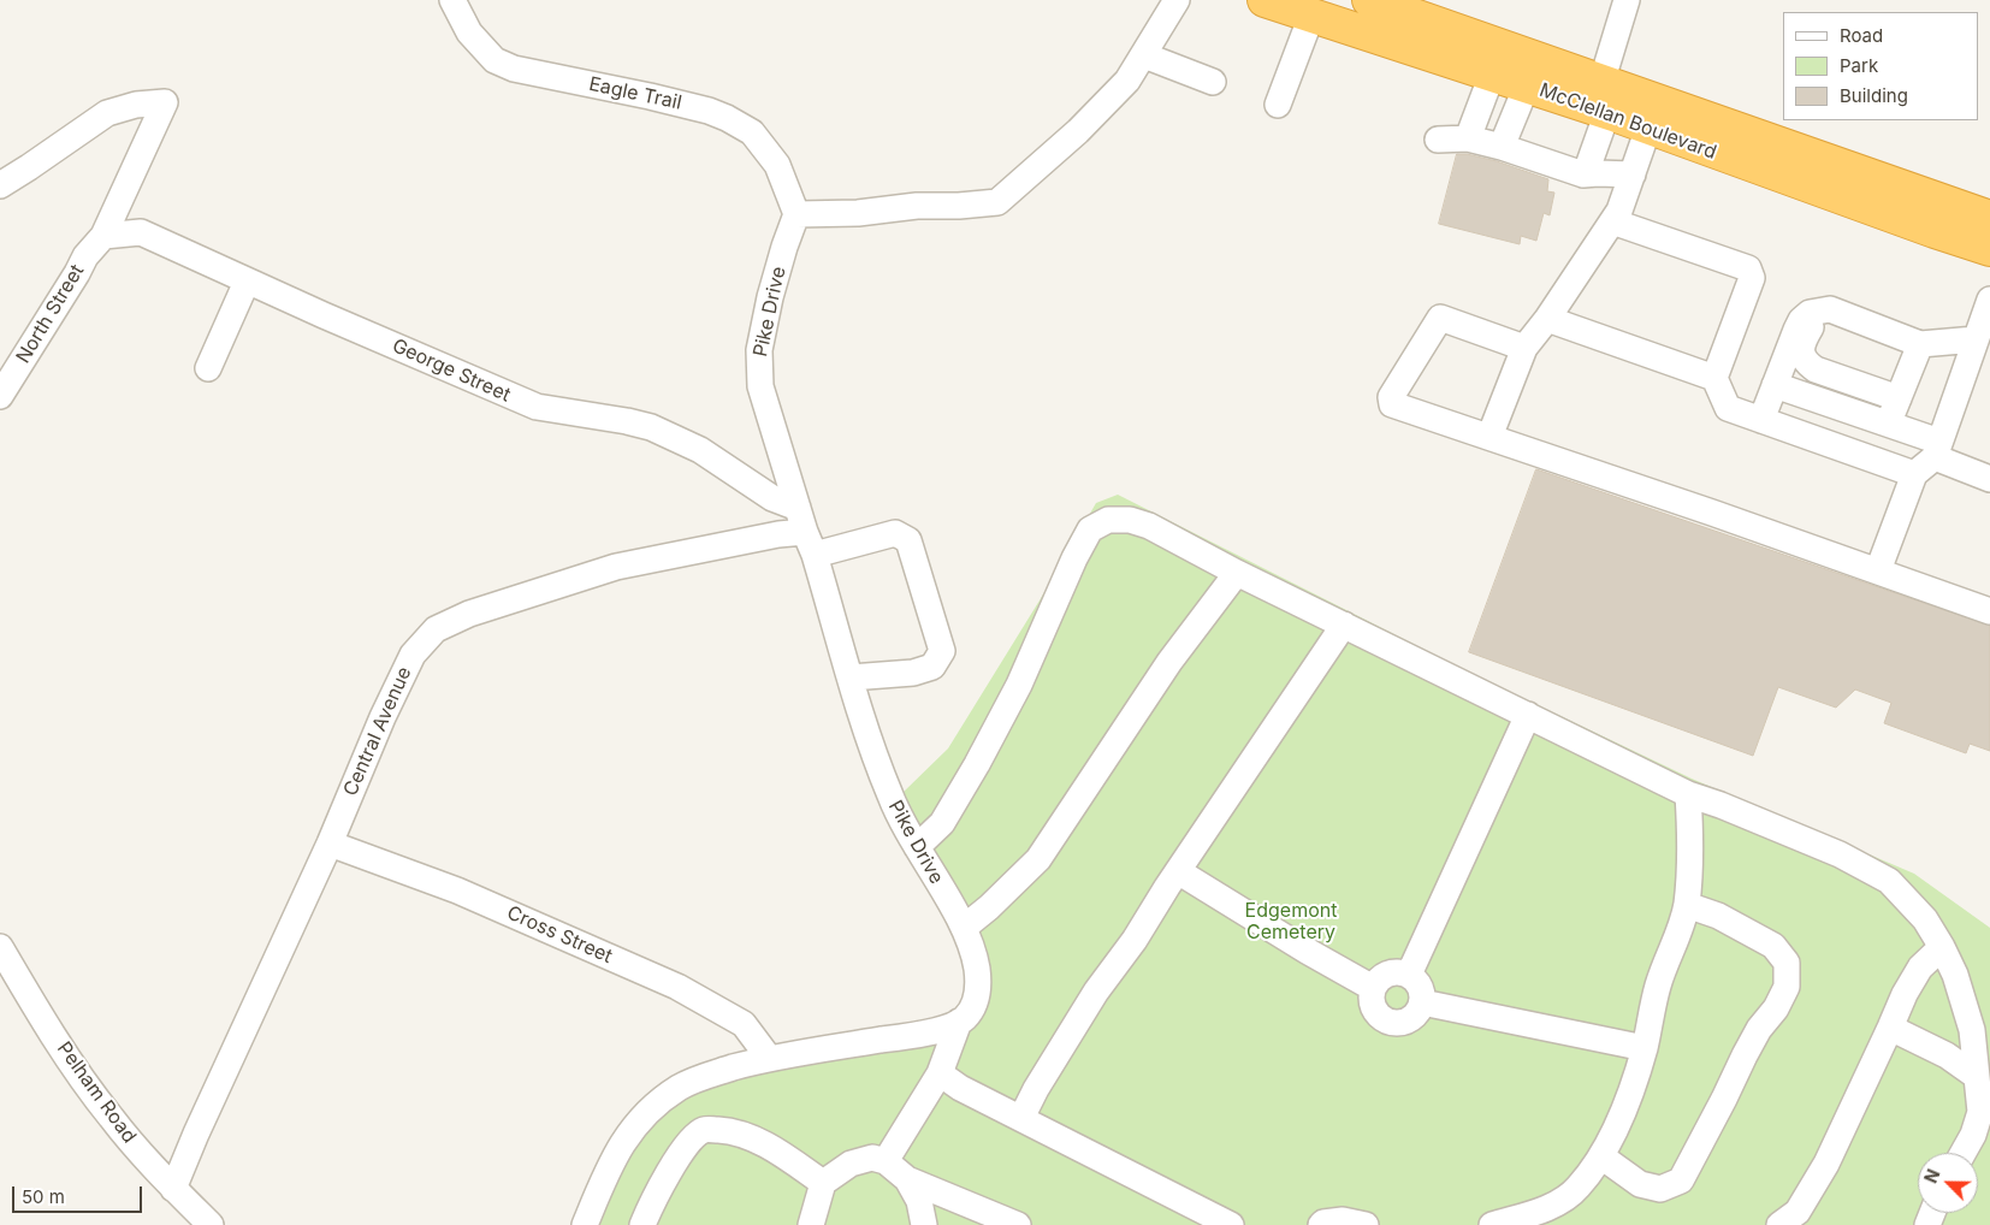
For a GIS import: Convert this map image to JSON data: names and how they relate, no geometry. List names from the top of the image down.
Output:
{
  "streets": {
    "highway": ["McClellan Boulevard"],
    "street": [
      "Eagle Trail",
      "Pike Drive",
      "North Street",
      "George Street",
      "Central Avenue",
      "Cross Street",
      "Pelham Road"
    ]
  },
  "crossings": [
    ["Eagle Trail", "Pike Drive"],
    ["Pike Drive", "George Street"],
    ["Pike Drive", "Central Avenue"],
    ["North Street", "George Street"],
    ["George Street", "Central Avenue"],
    ["Central Avenue", "Cross Street"],
    ["Central Avenue", "Pelham Road"]
  ],
  "parks": ["Edgemont Cemetery"],
  "legend": ["Road", "Park", "Building"],
  "scale_bar": "50 m",
  "north": "top left"
}
